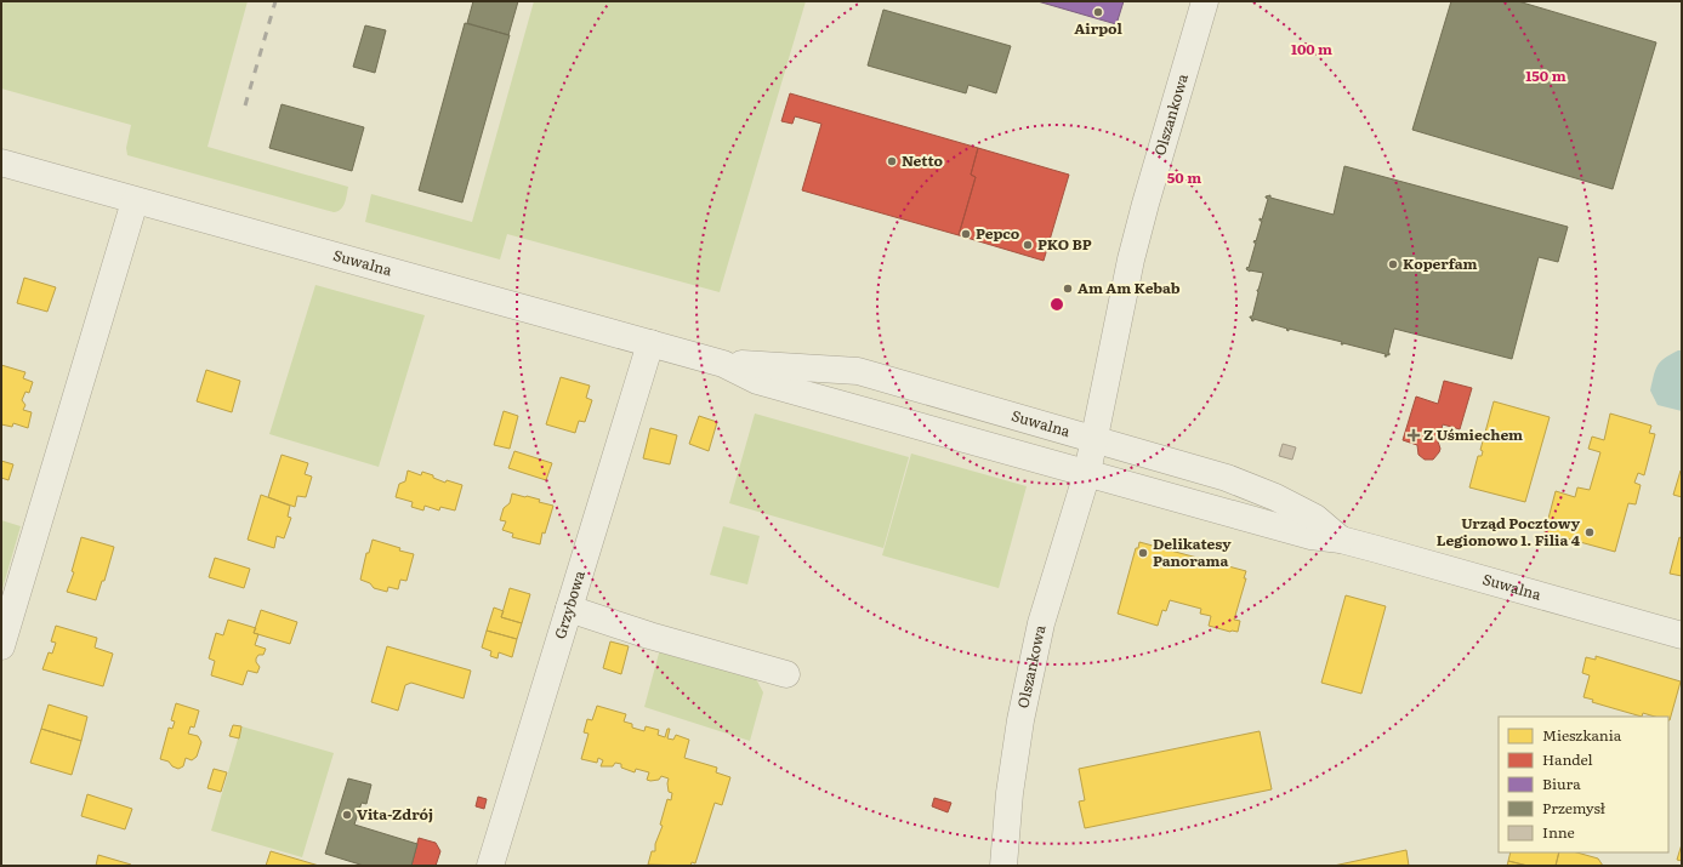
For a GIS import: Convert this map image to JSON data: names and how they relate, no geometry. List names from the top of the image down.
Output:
{
  "streets": {
    "street": ["Olszankowa", "Suwalna", "Grzybowa"]
  },
  "crossings": [
    ["Olszankowa", "Suwalna"],
    ["Suwalna", "Grzybowa"]
  ],
  "places": {
    "other": [
      "Airpol",
      "Netto",
      "Pepco",
      "PKO BP",
      "Koperfam",
      "Am Am Kebab",
      "Urząd Pocztowy Legionowo 1. Filia 4",
      "Delikatesy Panorama",
      "Vita-Zdrój"
    ],
    "health": ["Z Uśmiechem"]
  },
  "legend": [
    "Mieszkania",
    "Handel",
    "Biura",
    "Przemysł",
    "Inne"
  ],
  "rings": ["100 m", "150 m", "50 m"]
}
